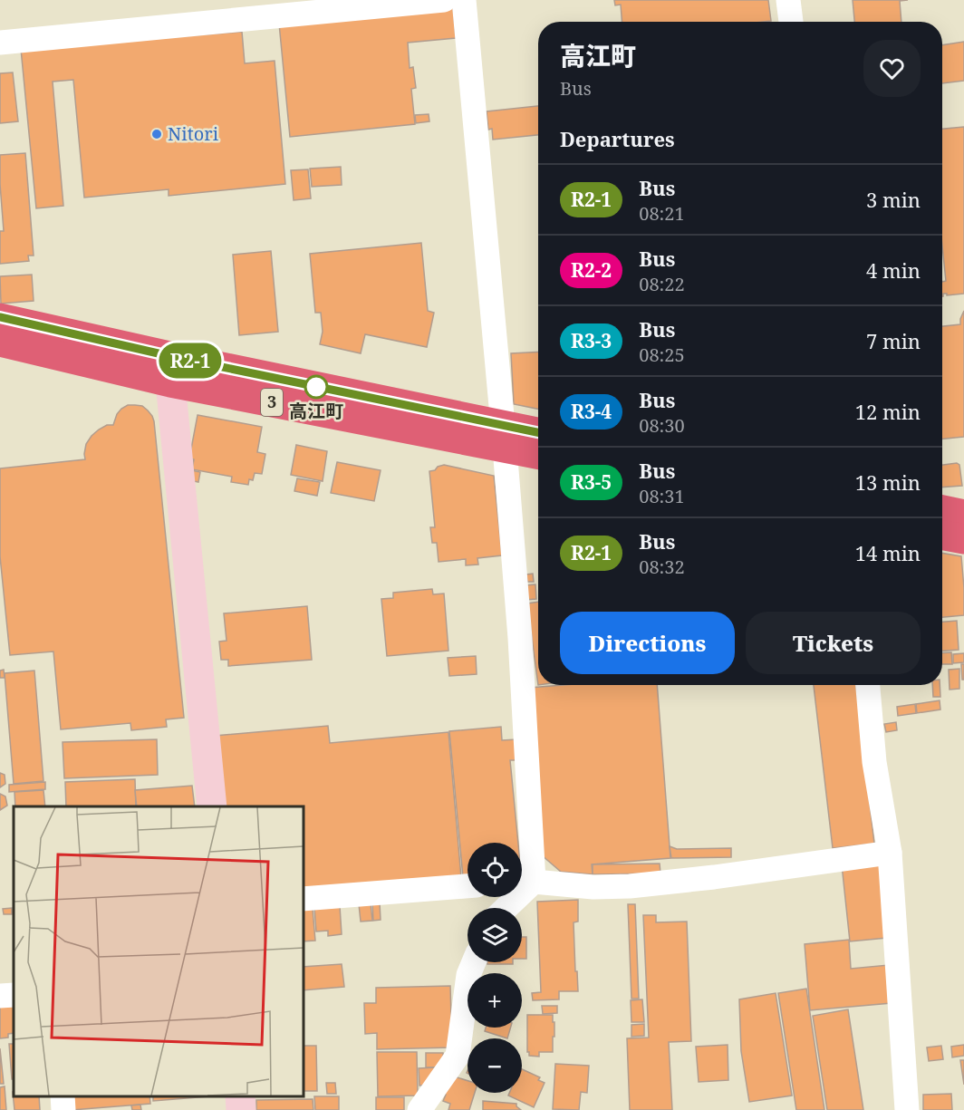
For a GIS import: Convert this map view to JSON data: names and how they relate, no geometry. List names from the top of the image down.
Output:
{
  "streets": {
    "highway": ["3"]
  },
  "places": ["Nitori", "高江町"],
  "lines": ["bus line R2-1"],
  "page": {
    "on_map": "R2-1",
    "heading": [
      ["高江町", "Bus"],
      "Departures"
    ],
    "list": [
      {
        "mark": "R2-1",
        "name": "Bus",
        "note": "08:21",
        "value": "3 min"
      },
      {
        "mark": "R2-2",
        "name": "Bus",
        "note": "08:22",
        "value": "4 min"
      },
      {
        "mark": "R3-3",
        "name": "Bus",
        "note": "08:25",
        "value": "7 min"
      },
      {
        "mark": "R3-4",
        "name": "Bus",
        "note": "08:30",
        "value": "12 min"
      },
      {
        "mark": "R3-5",
        "name": "Bus",
        "note": "08:31",
        "value": "13 min"
      },
      {
        "mark": "R2-1",
        "name": "Bus",
        "note": "08:32",
        "value": "14 min"
      }
    ],
    "buttons": ["Directions", "Tickets"],
    "map_buttons": ["+", "−"]
  }
}
